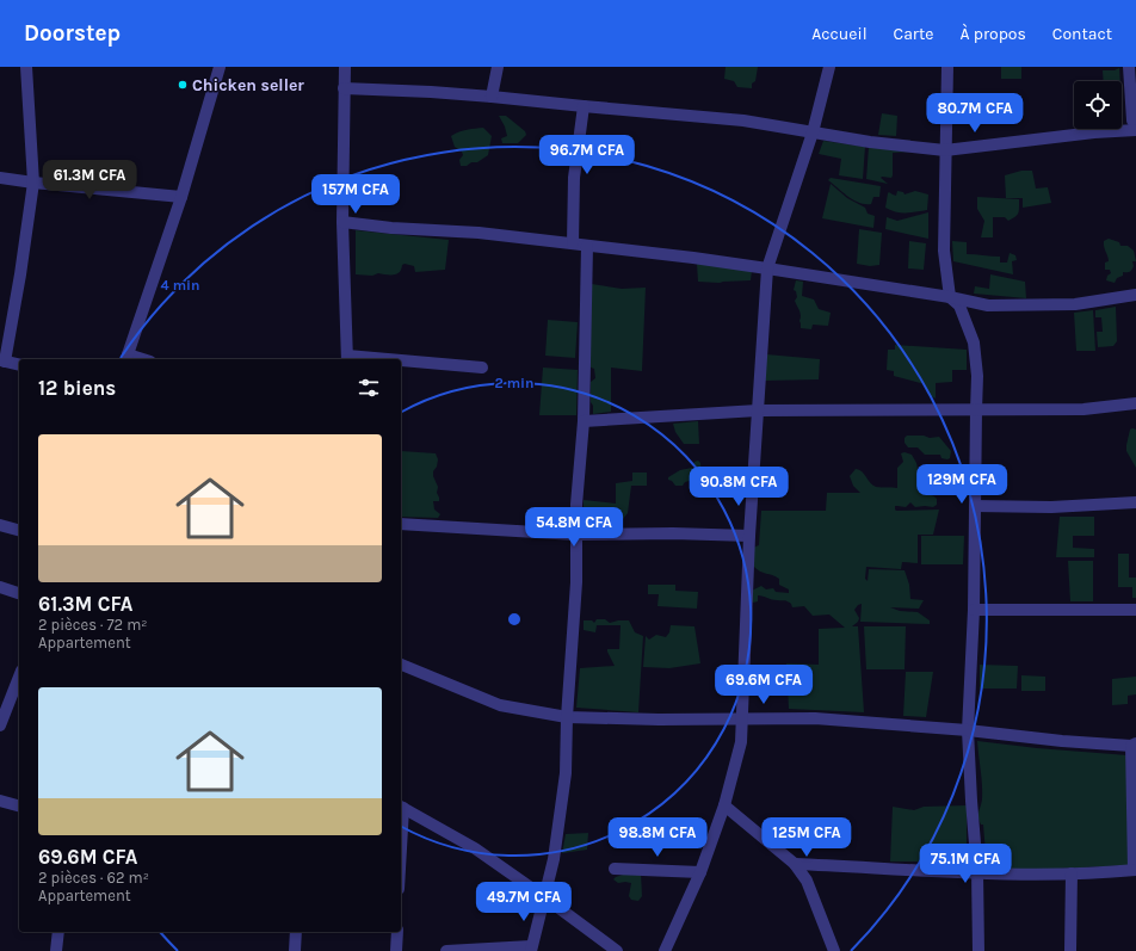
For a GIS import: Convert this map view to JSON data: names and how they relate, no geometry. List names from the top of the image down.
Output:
{
  "places": ["Chicken seller"],
  "page": {
    "header": "Doorstep",
    "nav": [
      "Accueil",
      "Carte",
      "À propos",
      "Contact"
    ],
    "price": [
      "80.7M CFA",
      "96.7M CFA",
      "61.3M CFA",
      "157M CFA",
      "129M CFA",
      "90.8M CFA",
      "54.8M CFA",
      "69.6M CFA",
      "98.8M CFA",
      "125M CFA",
      "75.1M CFA",
      "49.7M CFA"
    ],
    "heading": "12 biens",
    "list": [
      {
        "name": "61.3M CFA",
        "note": "2 pièces · 72 m² · Appartement"
      },
      {
        "name": "69.6M CFA",
        "note": "2 pièces · 62 m² · Appartement"
      }
    ]
  },
  "rings": ["4 min", "2 min"]
}
